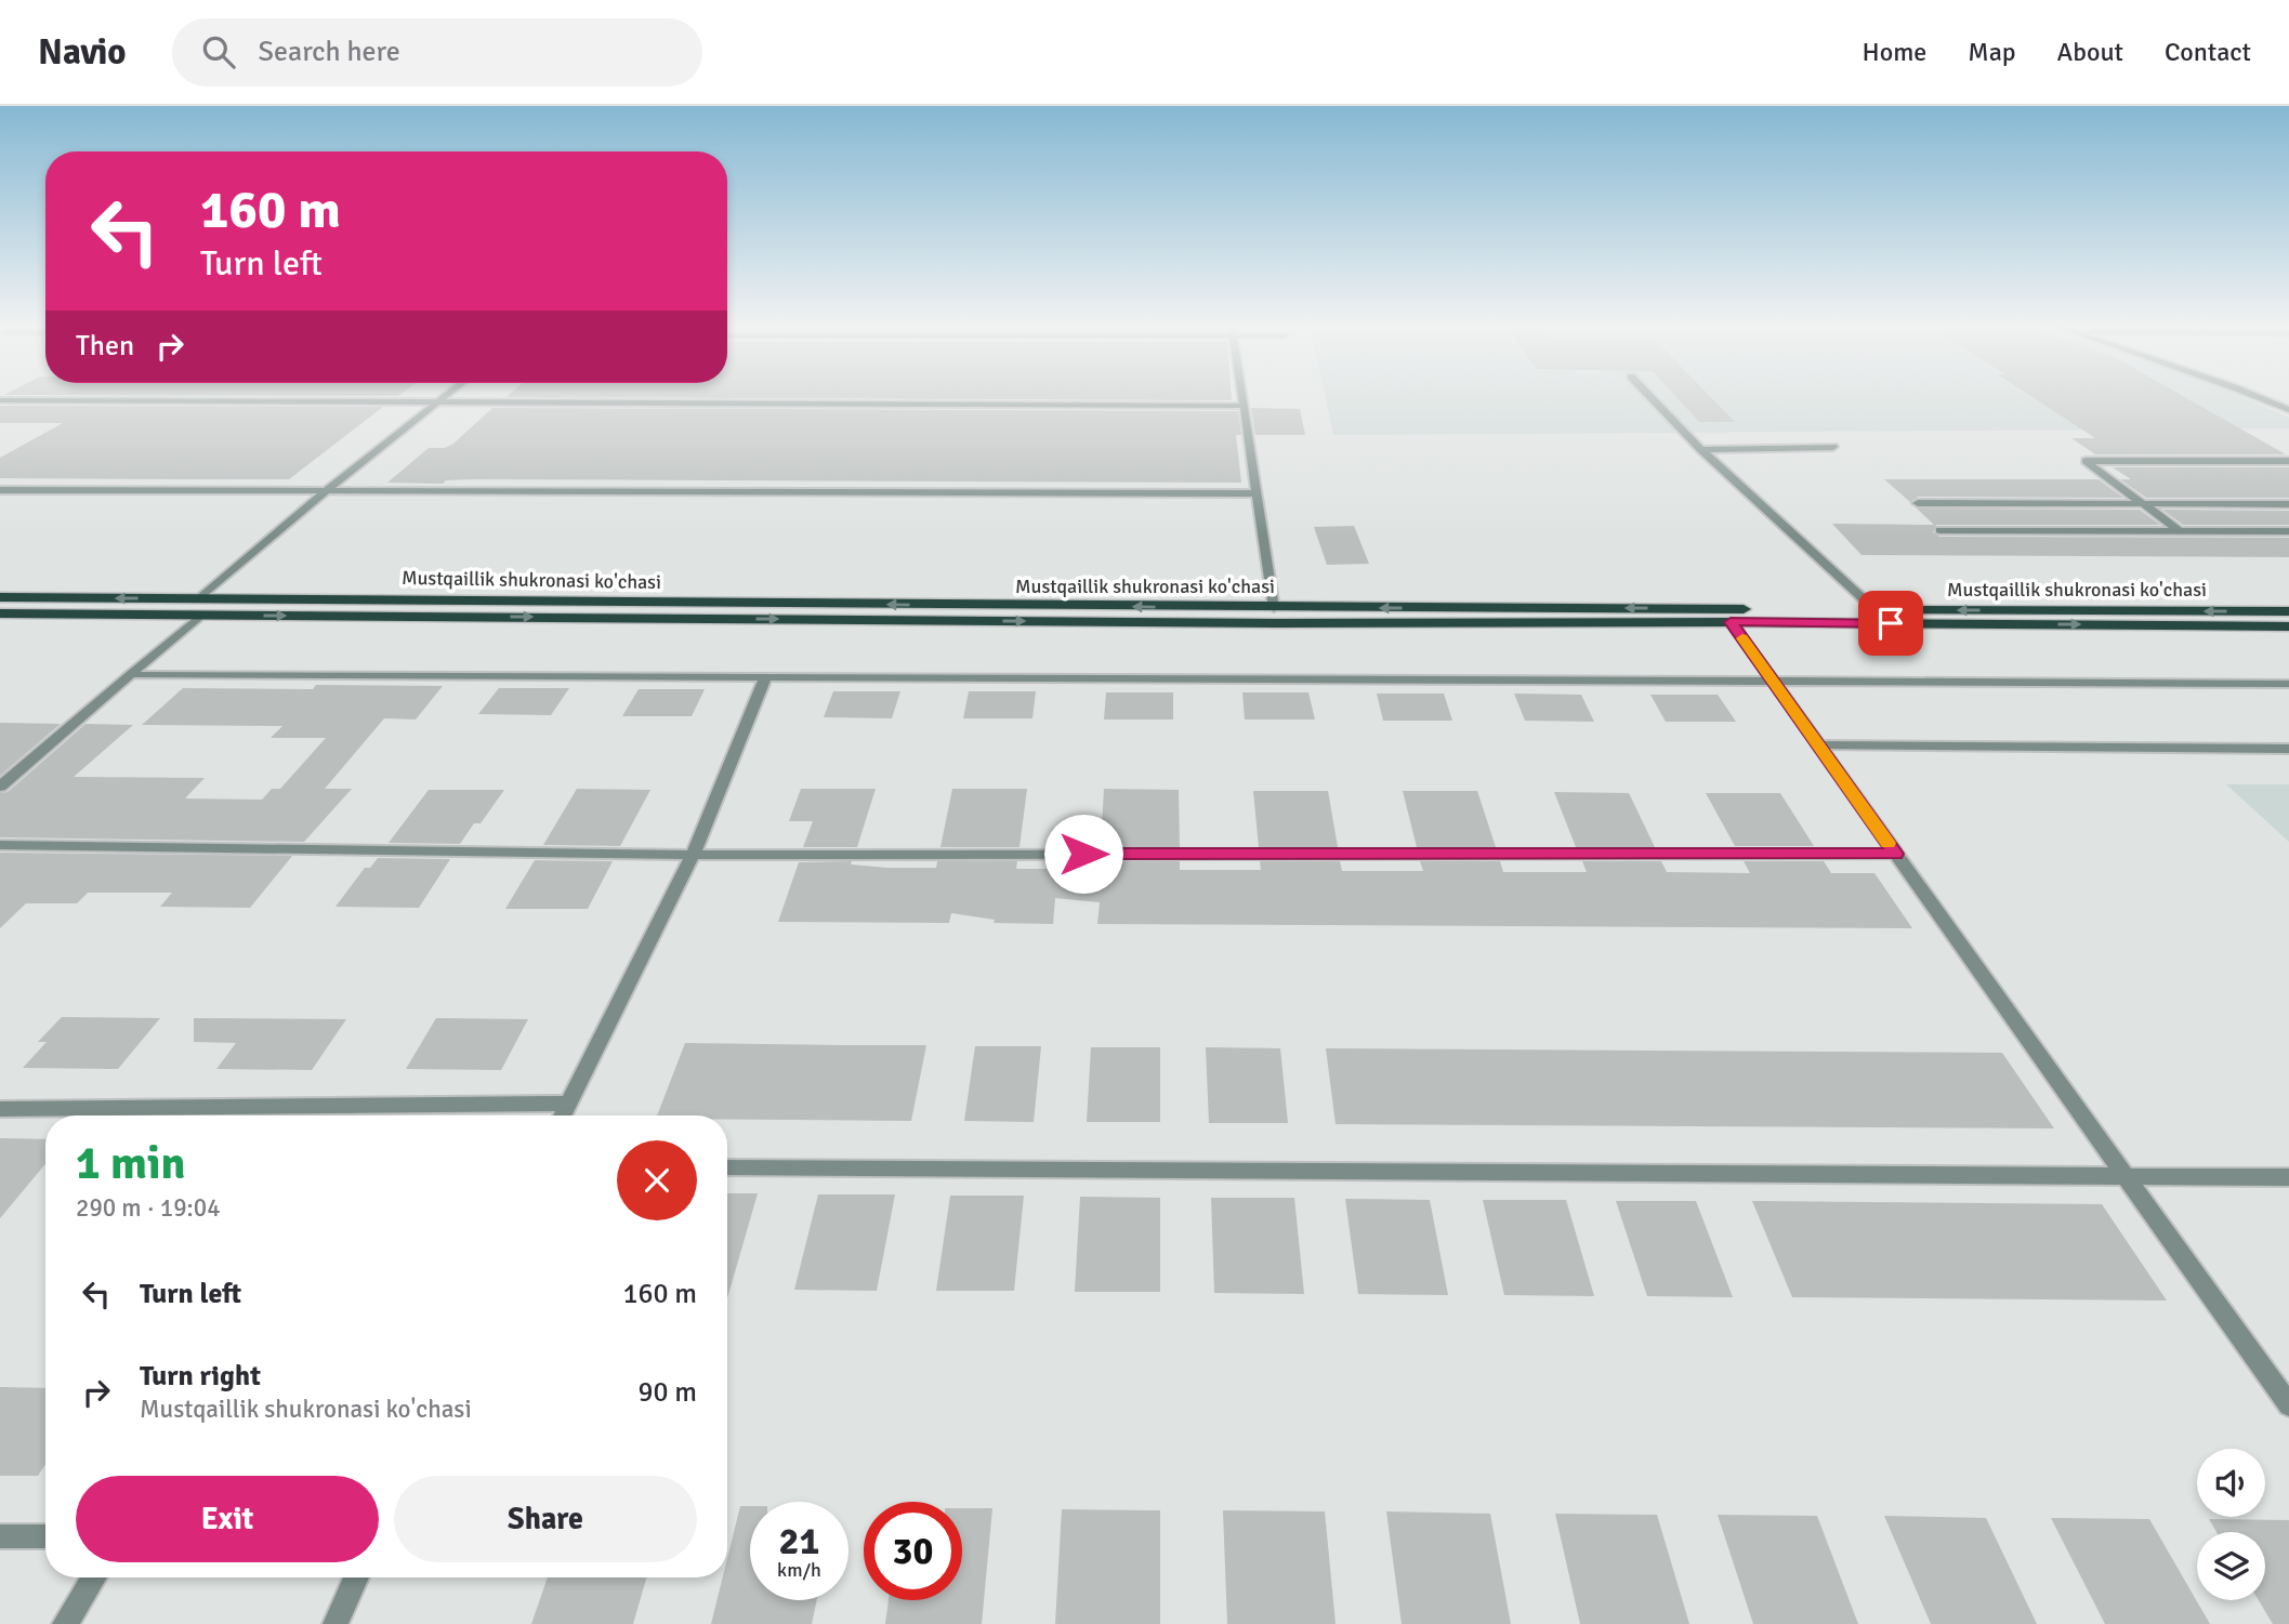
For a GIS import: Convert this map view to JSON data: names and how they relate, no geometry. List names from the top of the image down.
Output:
{
  "streets": {
    "main road": ["Mustqaillik shukronasi ko'chasi"]
  },
  "page": {
    "header": "Navio",
    "search": "Search here",
    "nav": [
      "Home",
      "Map",
      "About",
      "Contact"
    ],
    "turn": ["160 m", "Turn left"],
    "then": "Then",
    "heading": ["1 min", "290 m · 19:04"],
    "list": [
      {
        "name": "Turn left",
        "value": "160 m"
      },
      {
        "name": "Turn right",
        "note": "Mustqaillik shukronasi ko'chasi",
        "value": "90 m"
      }
    ],
    "buttons": ["Exit", "Share"],
    "speed": "21 km/h",
    "limit": "30"
  }
}
